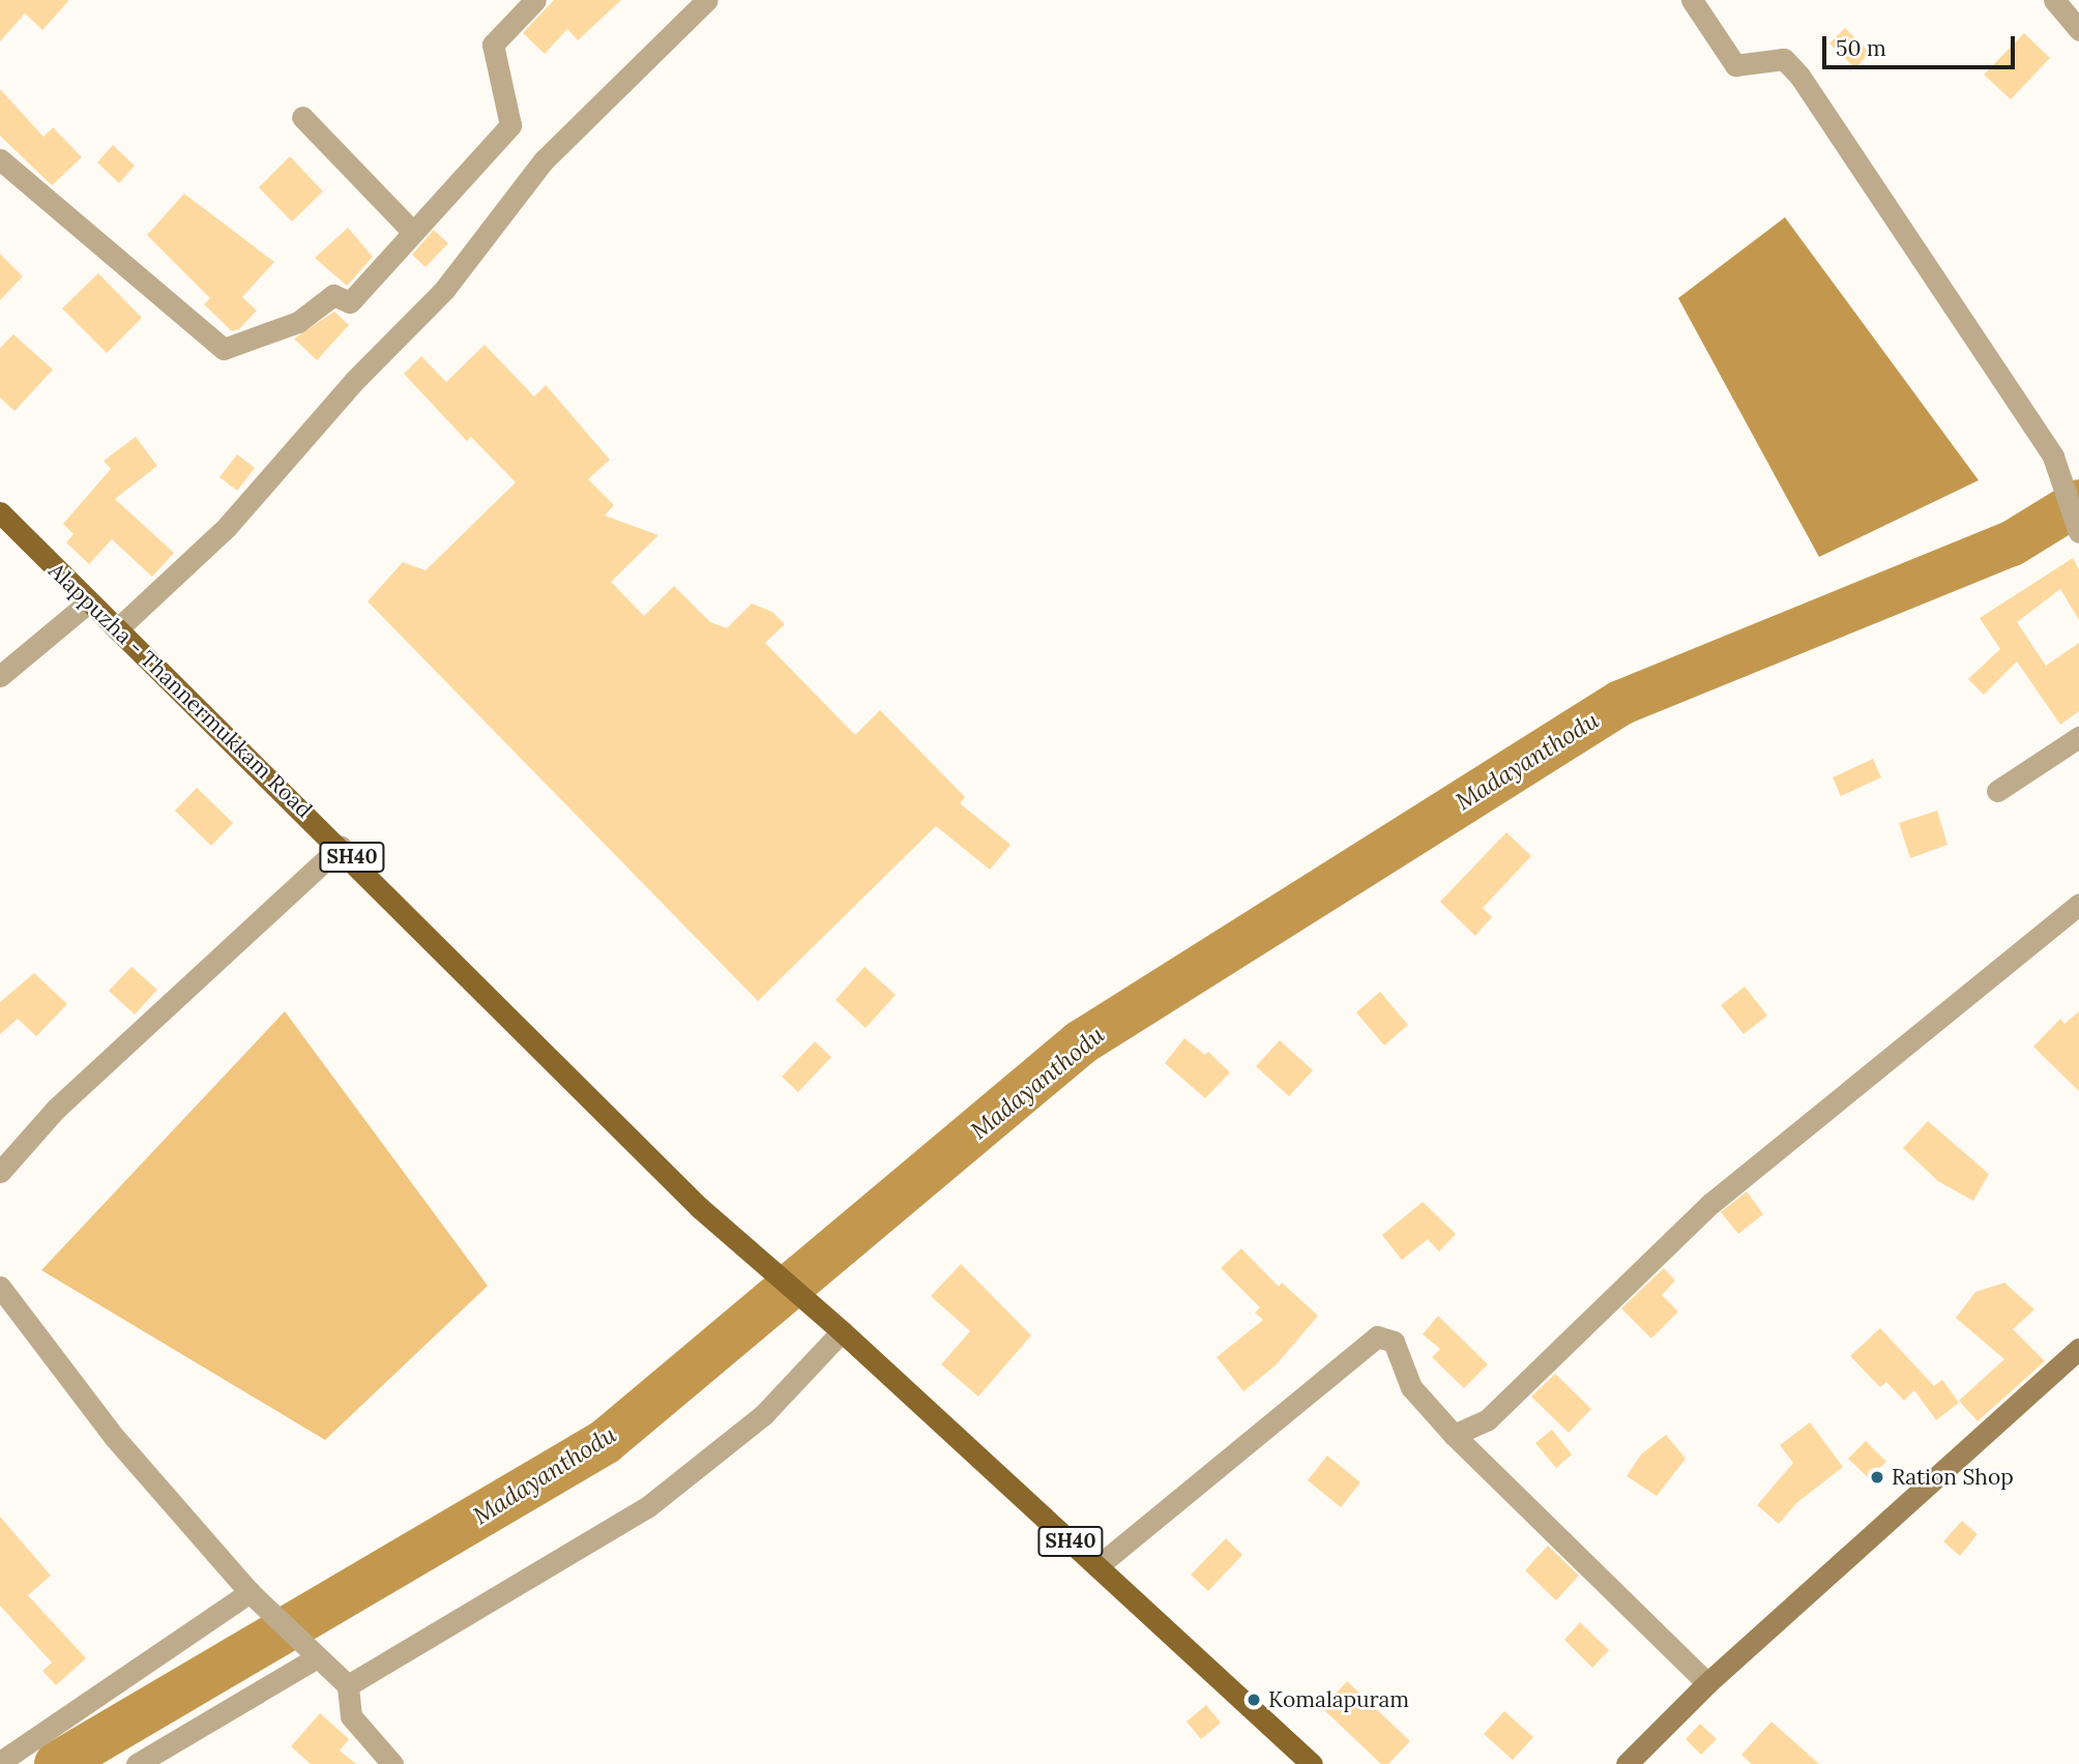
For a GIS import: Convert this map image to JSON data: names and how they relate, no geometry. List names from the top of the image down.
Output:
{
  "streets": {
    "main road": ["Alappuzha - Thannermukkam Road", "SH40"]
  },
  "crossings": [
    ["Alappuzha - Thannermukkam Road", "SH40"]
  ],
  "water": ["Madayanthodu"],
  "places": ["Ration Shop", "Komalapuram"],
  "scale_bar": "50 m"
}
